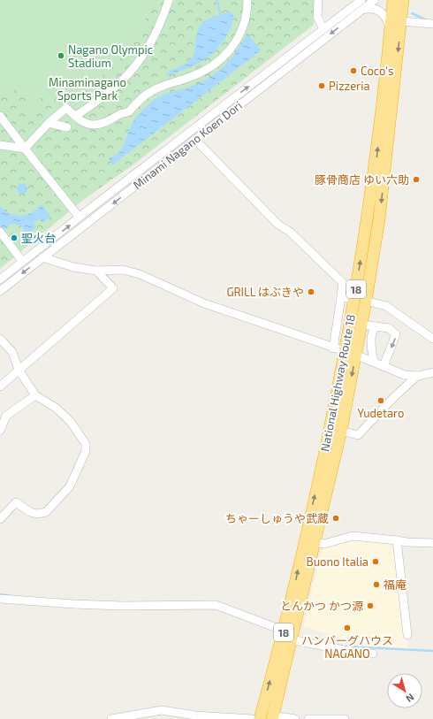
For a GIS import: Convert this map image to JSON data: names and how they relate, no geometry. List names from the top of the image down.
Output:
{
  "streets": {
    "highway": ["18", "National Highway Route 18"],
    "street": ["Minami Nagano Koen Dori"]
  },
  "parks": ["Minaminagano Sports Park"],
  "places": [
    "Nagano Olympic Stadium",
    "Coco's",
    "Pizzeria",
    "豚骨商店 ゆい六助",
    "聖火台",
    "GRILL はぶきや",
    "Yudetaro",
    "ちゃーしゅうや武蔵",
    "Buono Italia",
    "福庵",
    "とんかつ かつ源",
    "ハンバーグハウス NAGANO"
  ],
  "north": "bottom right"
}
